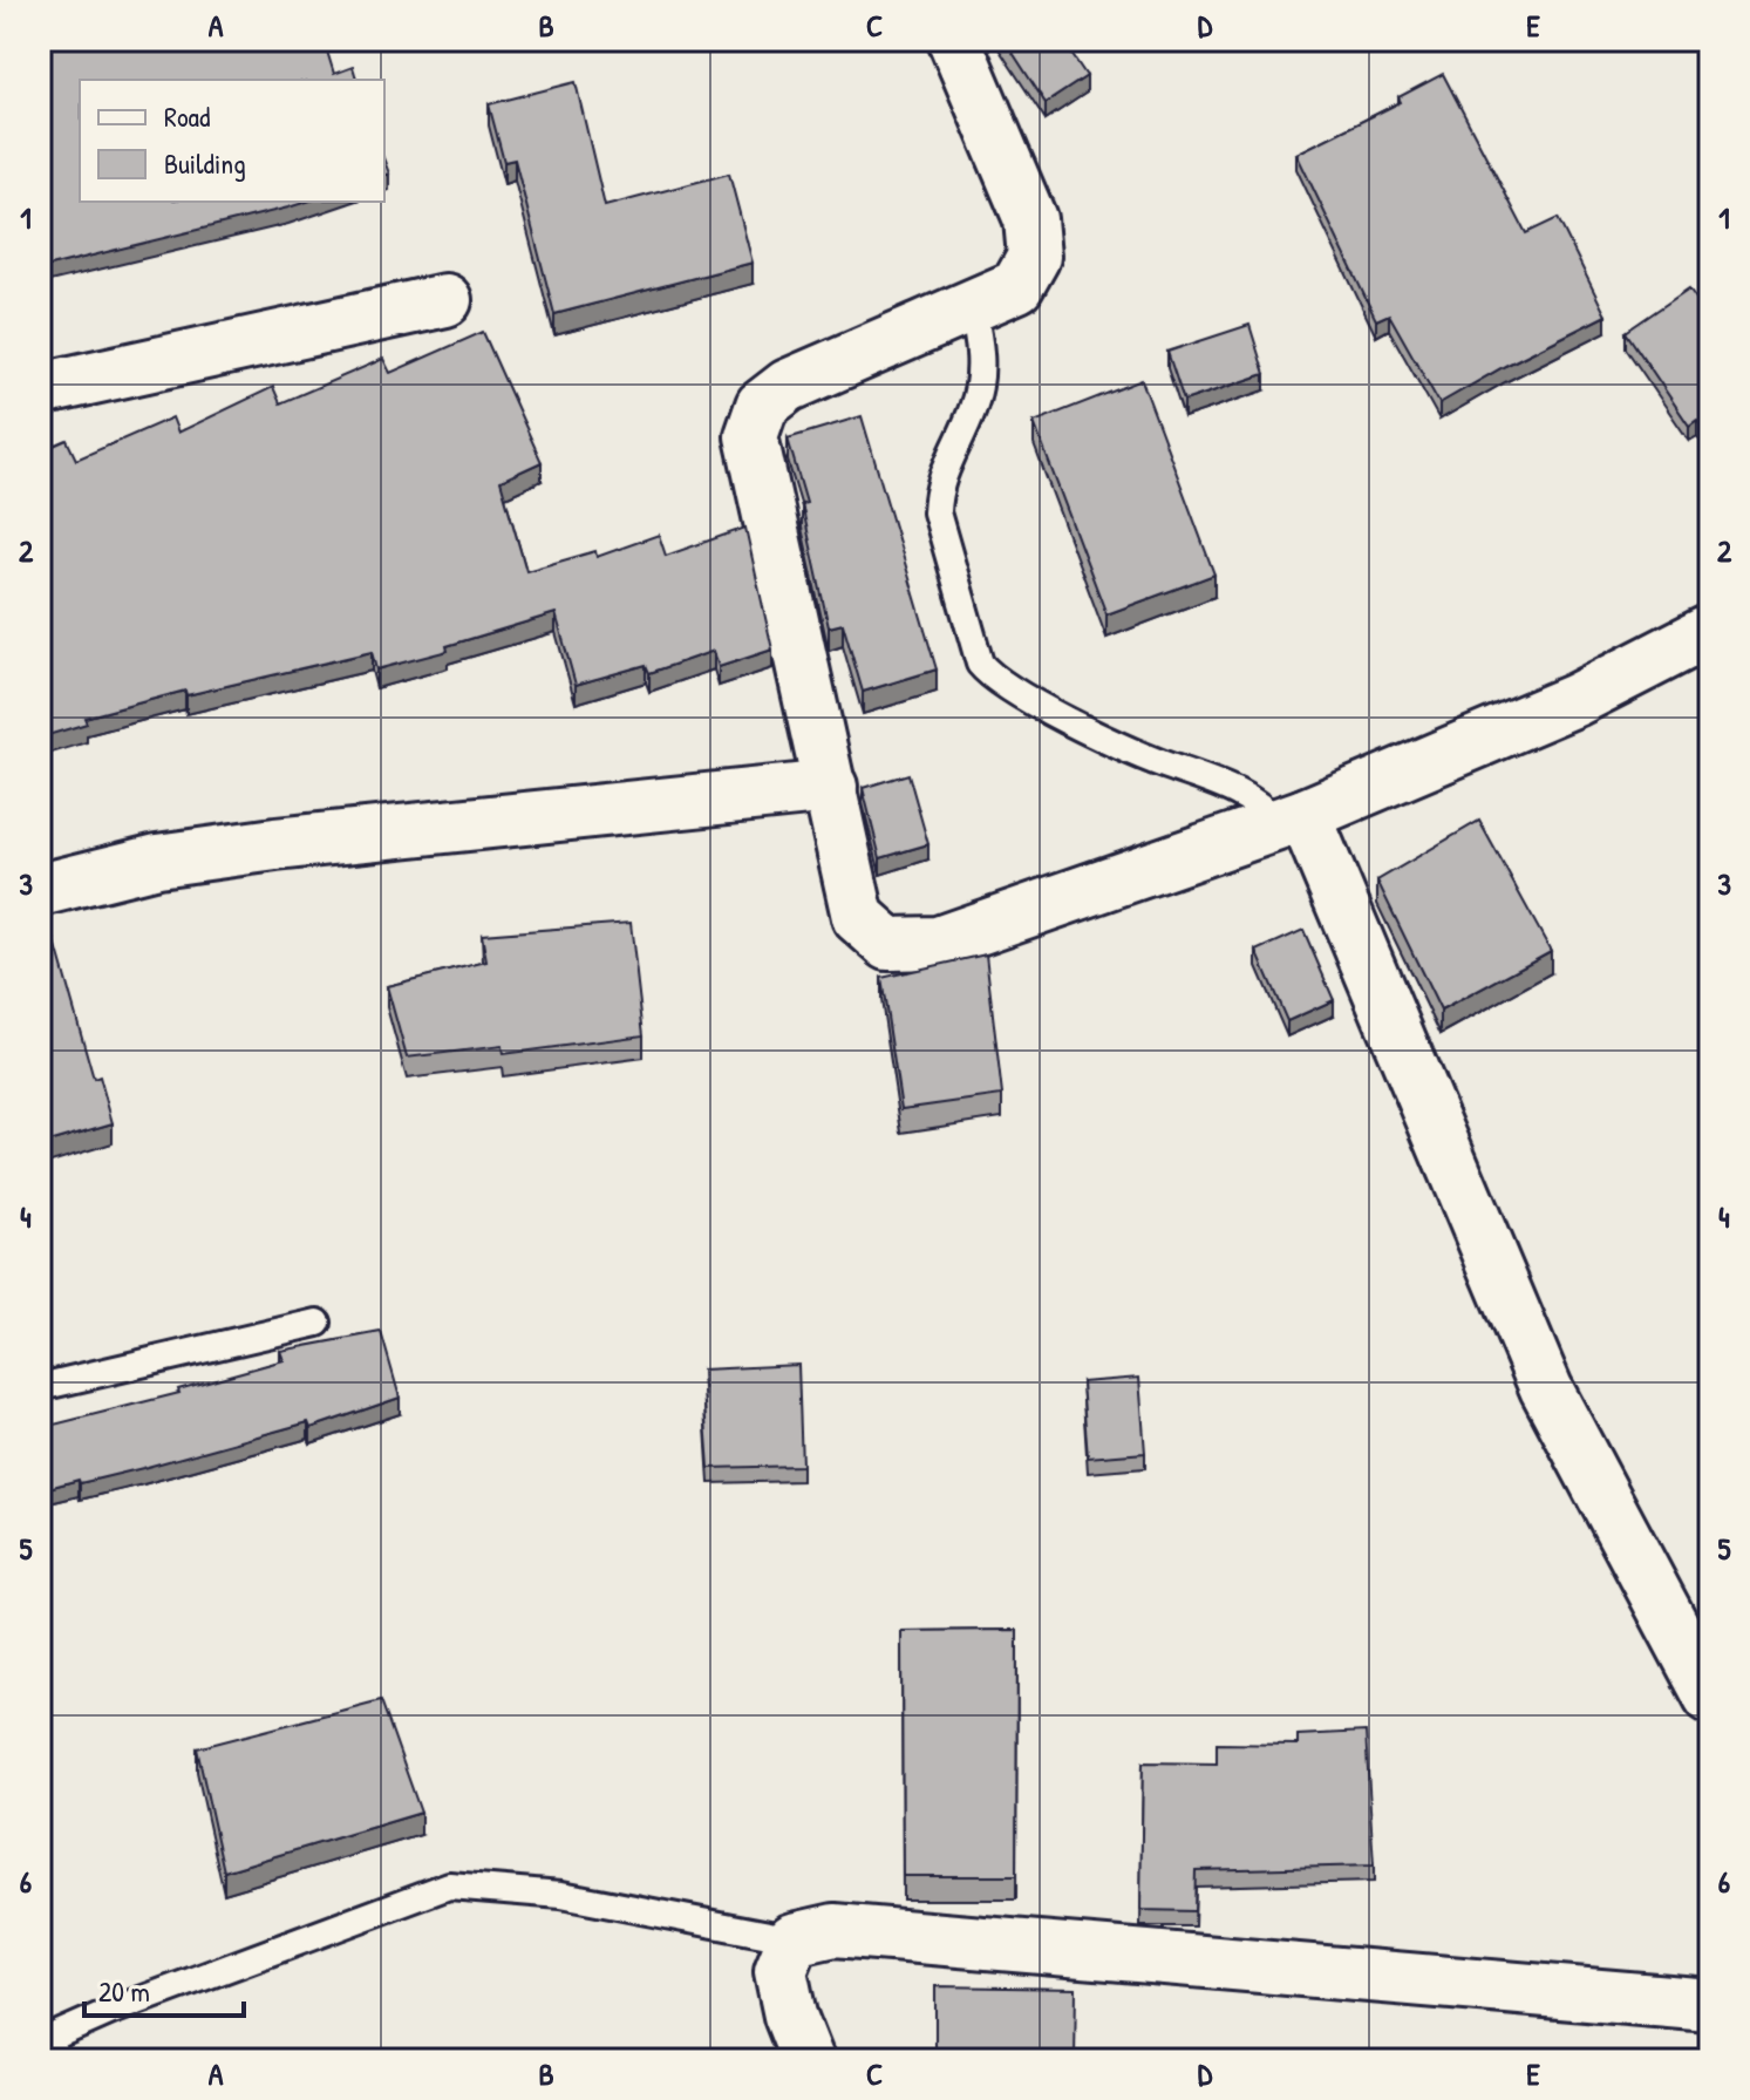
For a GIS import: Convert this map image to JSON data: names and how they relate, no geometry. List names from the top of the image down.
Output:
{
  "legend": ["Road", "Building"],
  "scale_bar": "20 m",
  "grid": {
    "columns": [
      "A",
      "B",
      "C",
      "D",
      "E"
    ],
    "rows": [
      "1",
      "2",
      "3",
      "4",
      "5",
      "6"
    ]
  }
}
